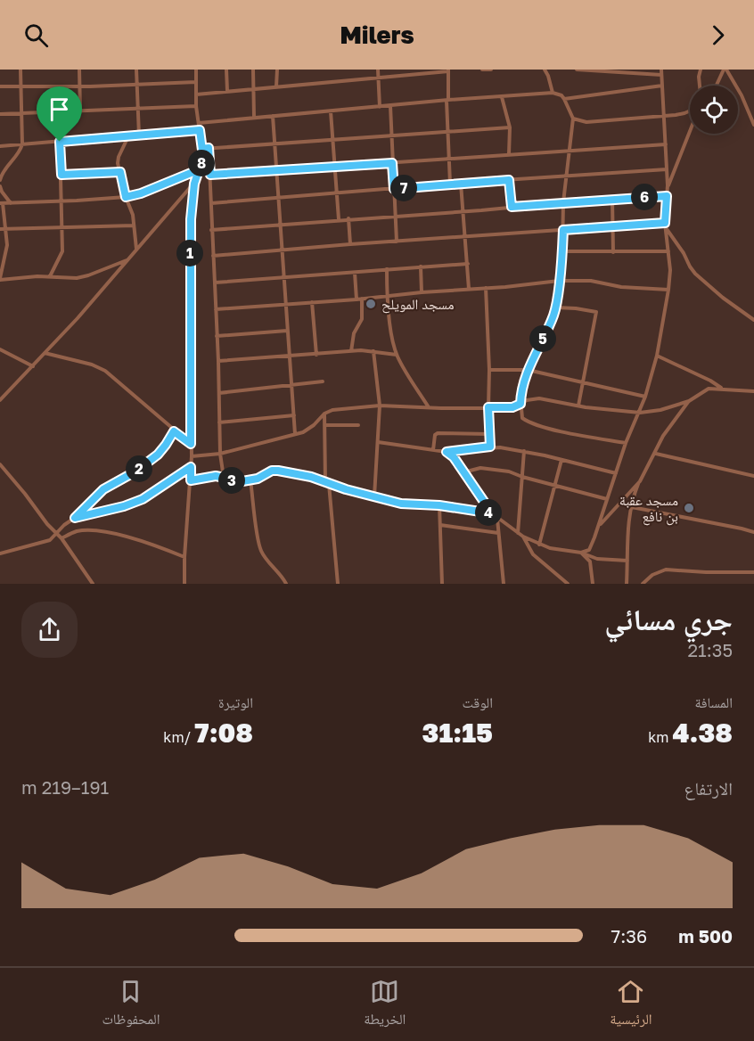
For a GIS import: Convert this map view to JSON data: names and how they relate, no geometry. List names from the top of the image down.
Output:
{
  "places": ["مسجد المويلح", "مسجد عقبة بن نافع"],
  "page": {
    "header": "Milers",
    "pins": [
      "8",
      "7",
      "6",
      "1",
      "5",
      "2",
      "3",
      "4"
    ],
    "heading": ["جري مسائي", "21:35"],
    "stats": [
      ["المسافة", "4.38 km"],
      ["الوقت", "31:15"],
      ["الوتيرة", "7:08 /km"]
    ],
    "chart": ["الارتفاع", "191–219 m"],
    "list": [
      {
        "name": "500 m",
        "note": "7:36"
      }
    ],
    "tabs": ["الرئيسية", "الخريطة", "المحفوظات"]
  }
}
